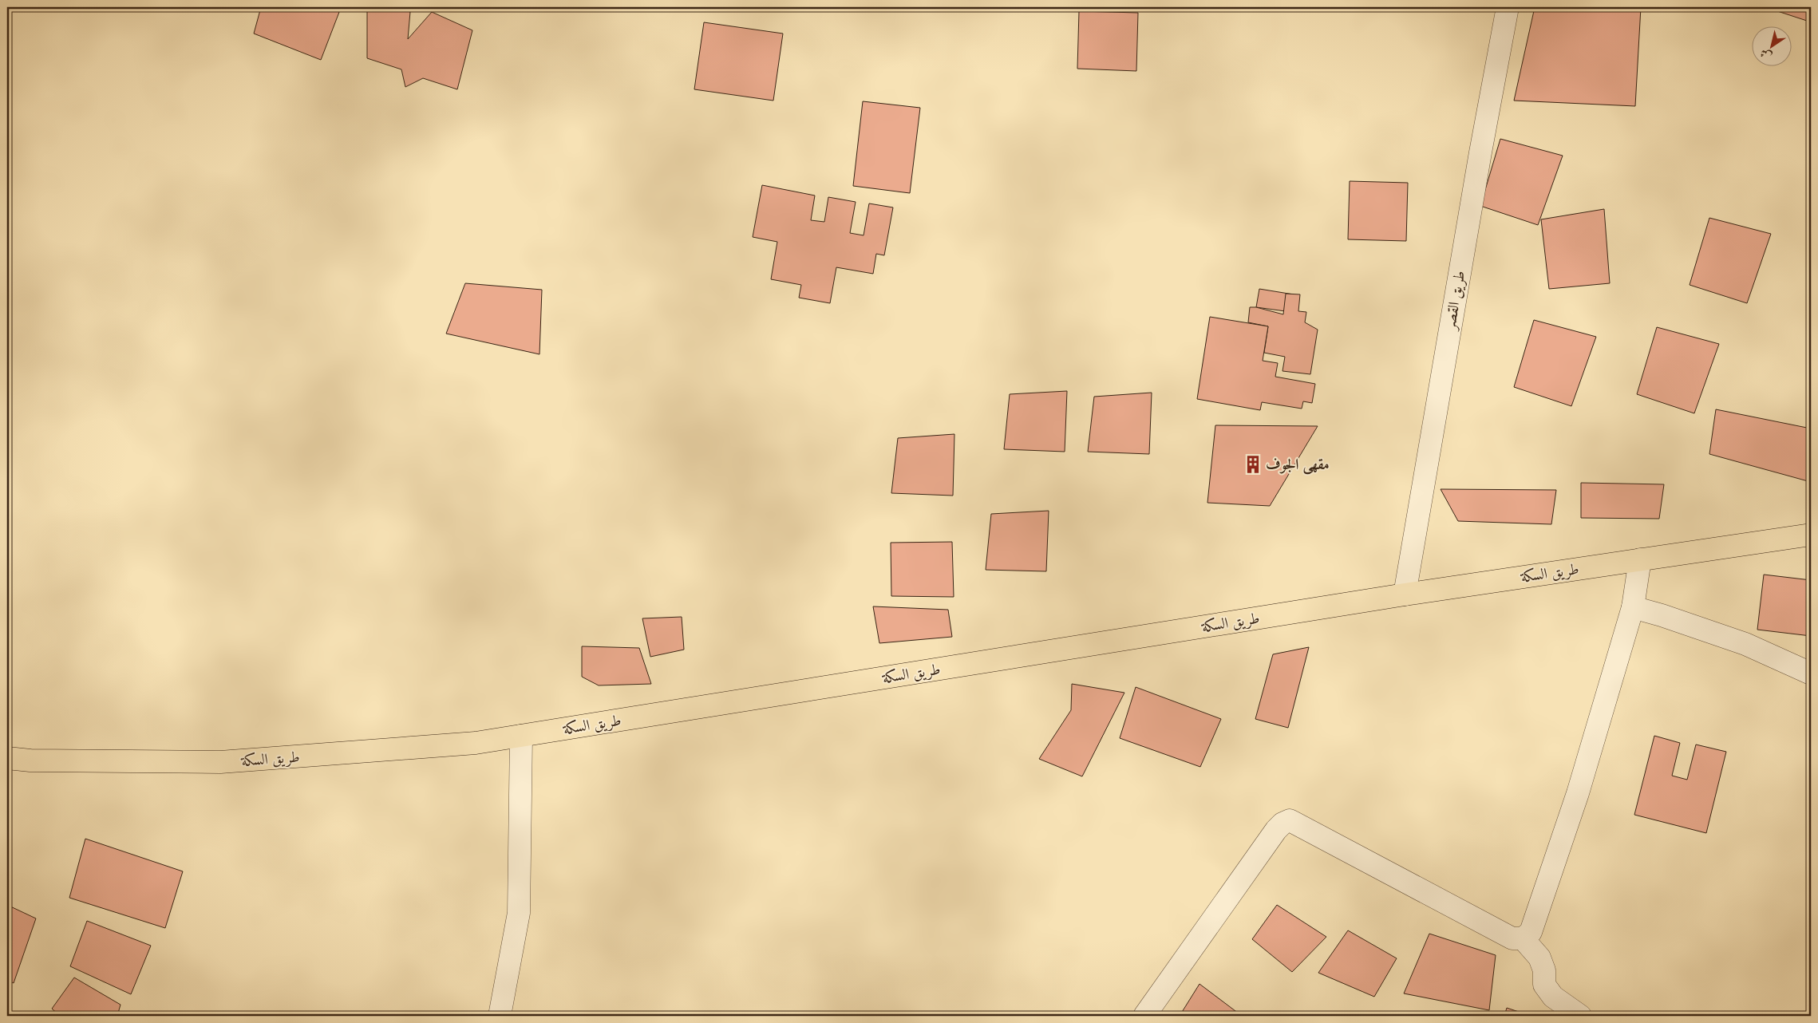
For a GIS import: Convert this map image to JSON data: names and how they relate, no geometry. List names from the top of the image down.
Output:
{
  "streets": {
    "main road": ["طريق السكة"],
    "street": ["طريق القصر"]
  },
  "crossings": [
    ["طريق القصر", "طريق السكة"]
  ],
  "places": {
    "building": ["مقهى الجوف"]
  },
  "north": "bottom left"
}
